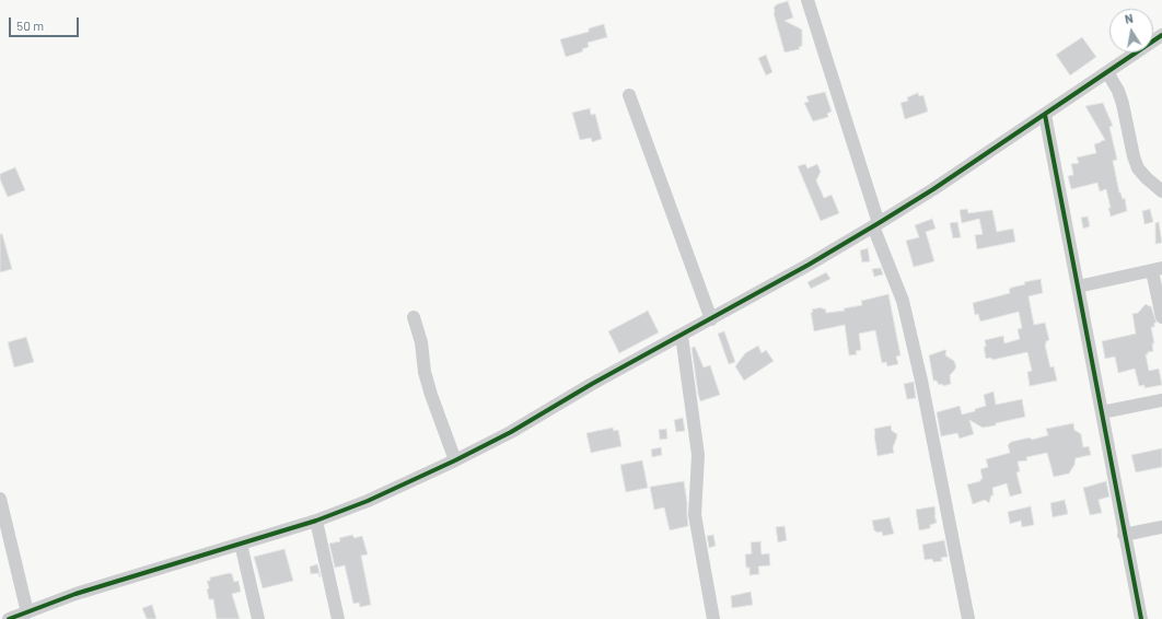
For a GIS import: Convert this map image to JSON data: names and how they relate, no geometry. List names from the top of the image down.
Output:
{
  "scale_bar": "50 m",
  "north": "top"
}
